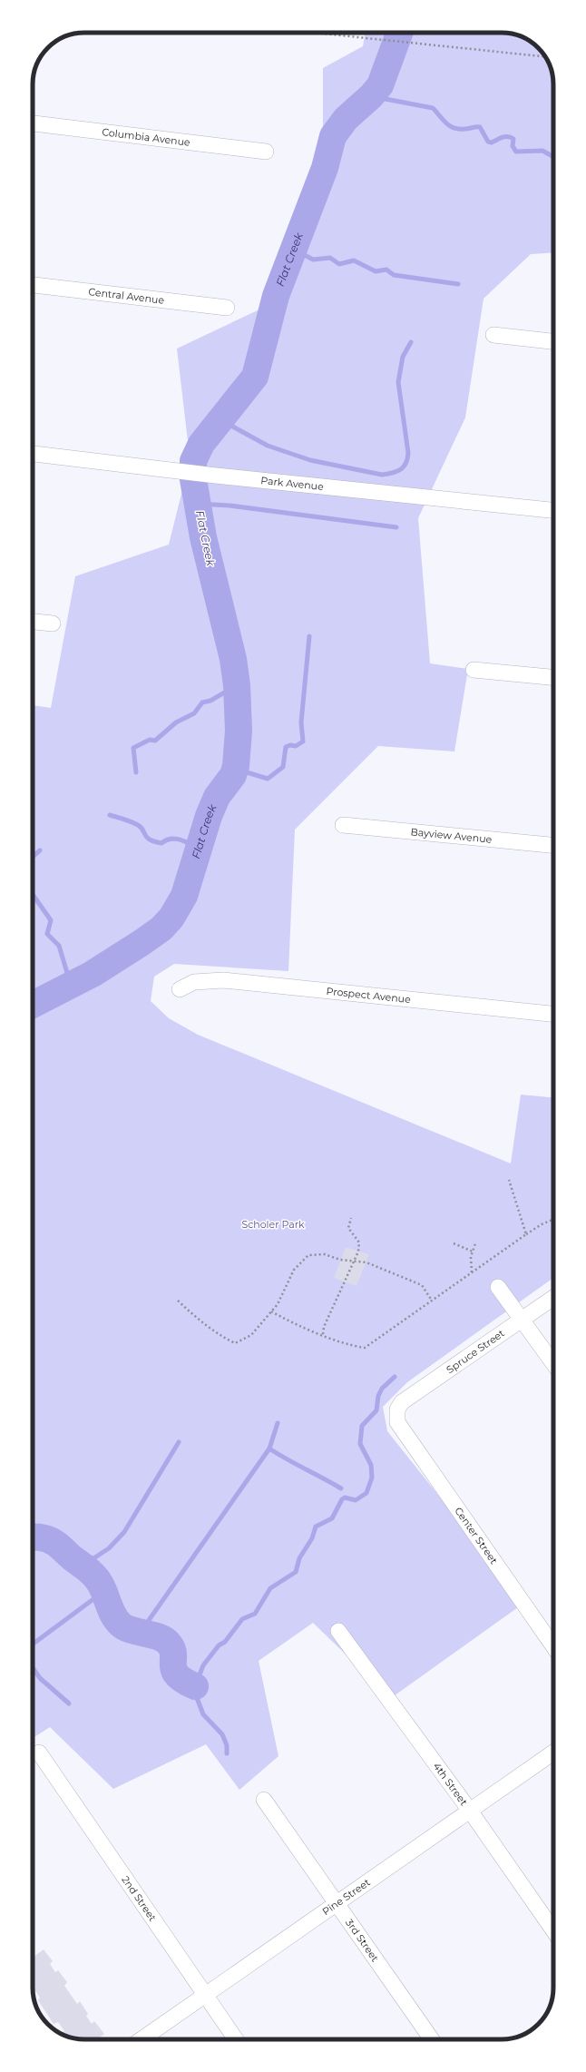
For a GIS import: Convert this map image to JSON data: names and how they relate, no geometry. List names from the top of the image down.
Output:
{
  "streets": {
    "street": [
      "Columbia Avenue",
      "Central Avenue",
      "Park Avenue",
      "Bayview Avenue",
      "Prospect Avenue",
      "Spruce Street",
      "Center Street",
      "4th Street",
      "Pine Street",
      "2nd Street",
      "3rd Street"
    ]
  },
  "crossings": [
    ["Spruce Street", "Center Street"],
    ["4th Street", "Pine Street"],
    ["Pine Street", "2nd Street"],
    ["Pine Street", "3rd Street"]
  ],
  "water": ["Flat Creek"],
  "parks": ["Scholer Park"]
}
